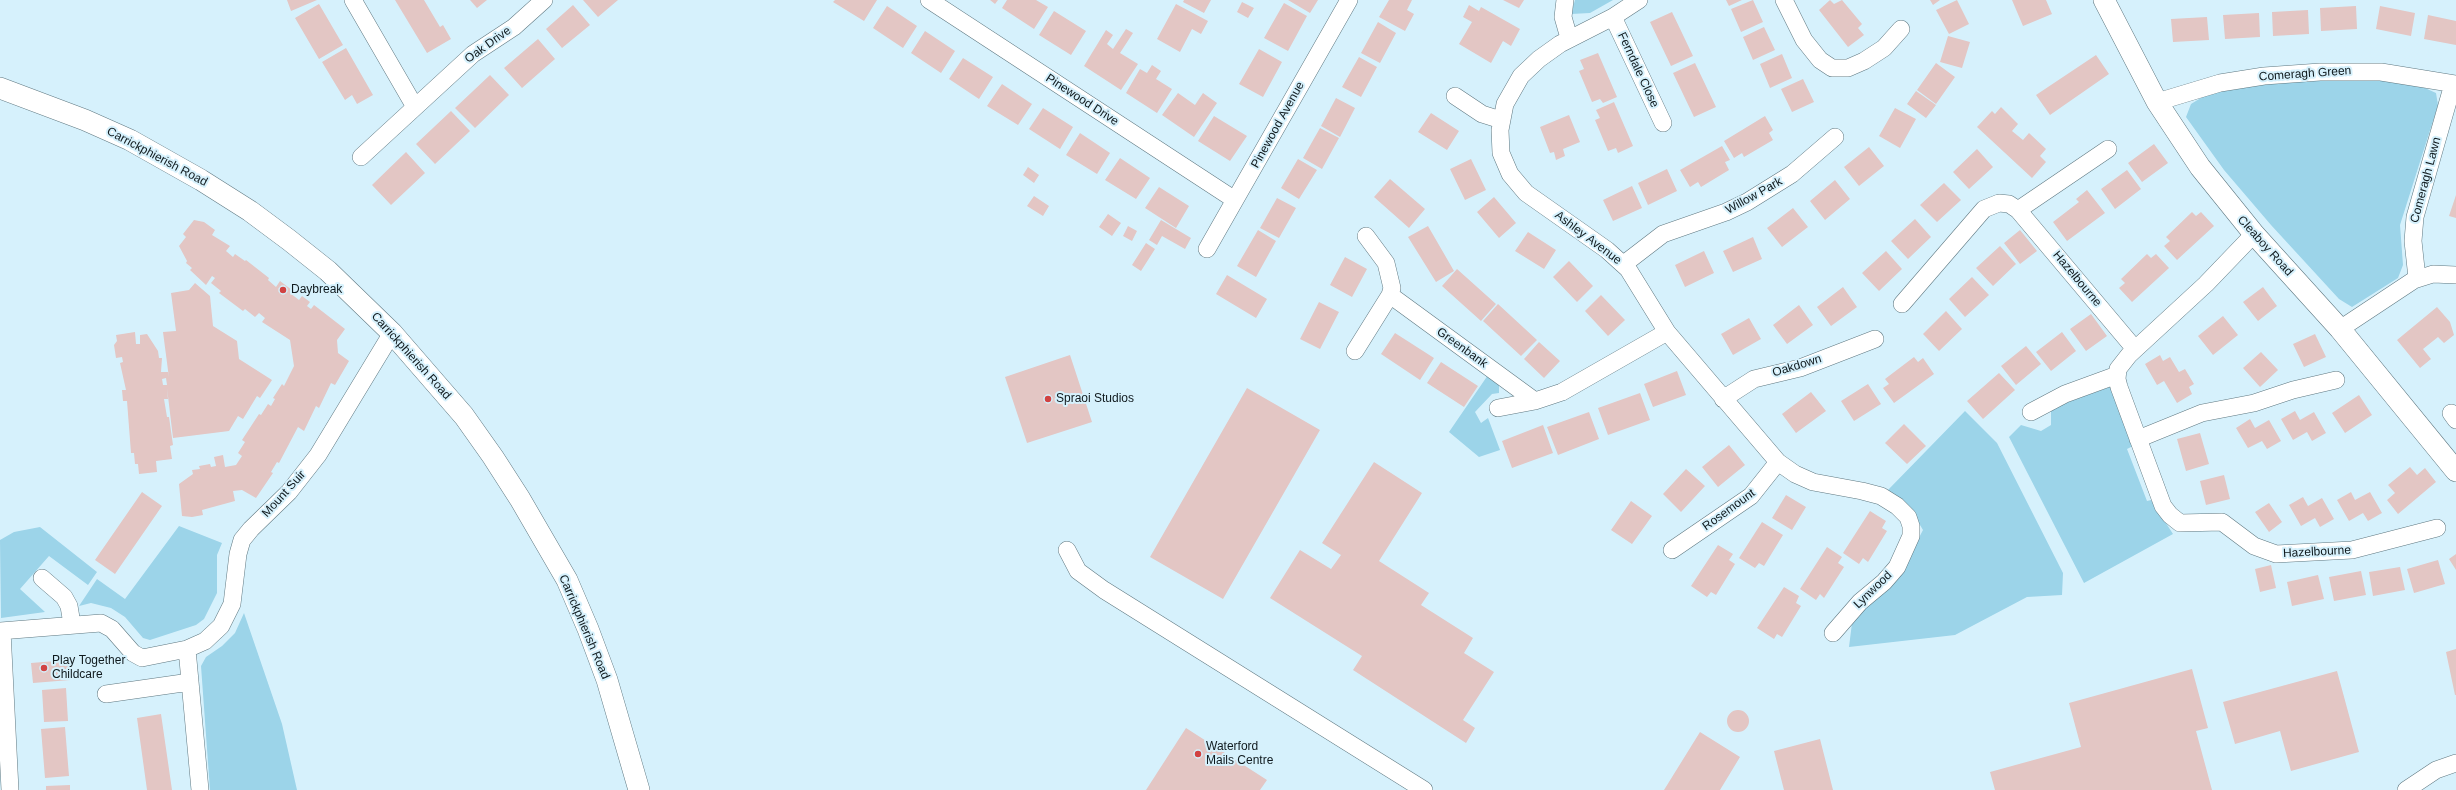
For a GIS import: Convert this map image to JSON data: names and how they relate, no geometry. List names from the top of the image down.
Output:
{
  "streets": {
    "street": [
      "Oak Drive",
      "Ferndale Close",
      "Comeragh Green",
      "Pinewood Drive",
      "Pinewood Avenue",
      "Carrickphierish Road",
      "Comeragh Lawn",
      "Willow Park",
      "Ashley Avenue",
      "Cleaboy Road",
      "Hazelbourne",
      "Greenbank",
      "Oakdown",
      "Mount Suir",
      "Rosemount",
      "Lynwood"
    ]
  },
  "crossings": [
    ["Ferndale Close", "Ashley Avenue"],
    ["Comeragh Green", "Comeragh Lawn"],
    ["Comeragh Green", "Cleaboy Road"],
    ["Pinewood Drive", "Pinewood Avenue"],
    ["Carrickphierish Road", "Mount Suir"],
    ["Willow Park", "Ashley Avenue"],
    ["Ashley Avenue", "Oakdown"],
    ["Ashley Avenue", "Rosemount"],
    ["Ashley Avenue", "Lynwood"]
  ],
  "places": [
    "Daybreak",
    "Spraoi Studios",
    "Play Together Childcare",
    "Waterford Mails Centre"
  ]
}
